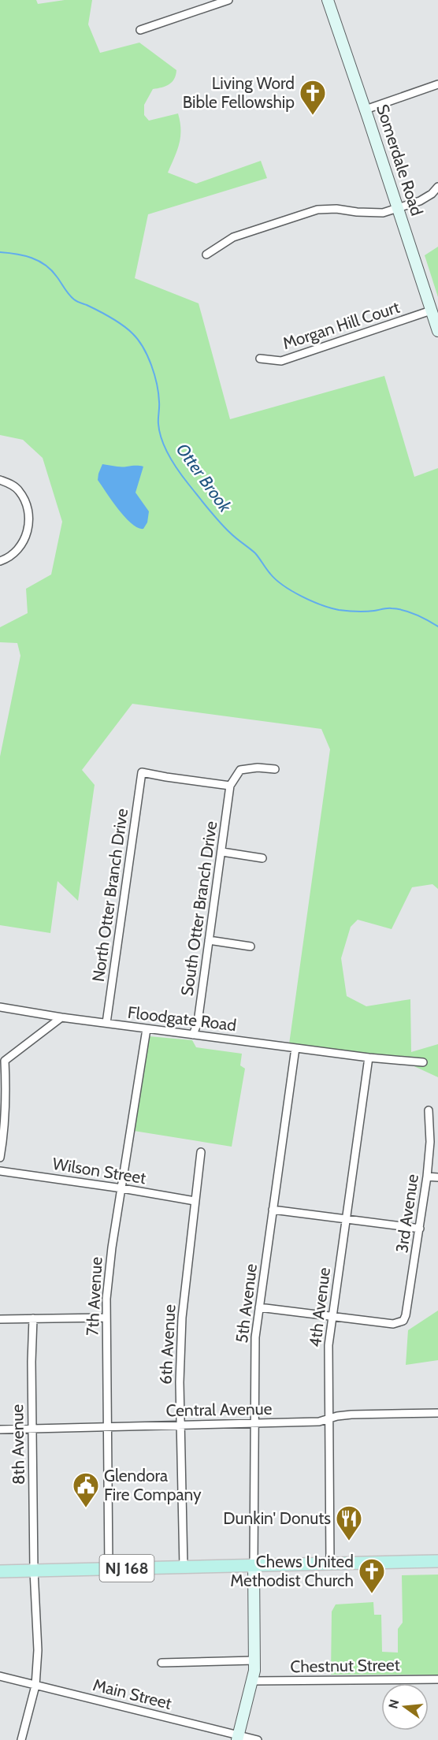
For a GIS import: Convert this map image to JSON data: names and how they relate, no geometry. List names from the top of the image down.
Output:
{
  "streets": {
    "main road": ["Somerdale Road", "NJ 168"],
    "street": [
      "Morgan Hill Court",
      "North Otter Branch Drive",
      "South Otter Branch Drive",
      "Floodgate Road",
      "Wilson Street",
      "3rd Avenue",
      "7th Avenue",
      "5th Avenue",
      "4th Avenue",
      "6th Avenue",
      "Central Avenue",
      "8th Avenue",
      "Chestnut Street",
      "Main Street"
    ]
  },
  "crossings": [
    ["Somerdale Road", "Morgan Hill Court"],
    ["North Otter Branch Drive", "South Otter Branch Drive"],
    ["North Otter Branch Drive", "Floodgate Road"],
    ["South Otter Branch Drive", "Floodgate Road"],
    ["Floodgate Road", "7th Avenue"],
    ["Floodgate Road", "5th Avenue"],
    ["Floodgate Road", "4th Avenue"],
    ["Wilson Street", "7th Avenue"],
    ["Wilson Street", "6th Avenue"],
    ["3rd Avenue", "4th Avenue"],
    ["7th Avenue", "Central Avenue"],
    ["7th Avenue", "NJ 168"],
    ["5th Avenue", "Central Avenue"],
    ["5th Avenue", "NJ 168"],
    ["4th Avenue", "Central Avenue"],
    ["4th Avenue", "NJ 168"],
    ["6th Avenue", "Central Avenue"],
    ["6th Avenue", "NJ 168"],
    ["Central Avenue", "8th Avenue"],
    ["8th Avenue", "NJ 168"],
    ["8th Avenue", "Main Street"]
  ],
  "water": ["Otter Brook"],
  "places": {
    "church": ["Living Word Bible Fellowship", "Chews United Methodist Church"],
    "public building": ["Glendora Fire Company"],
    "restaurant": ["Dunkin' Donuts"]
  },
  "north": "left"
}
